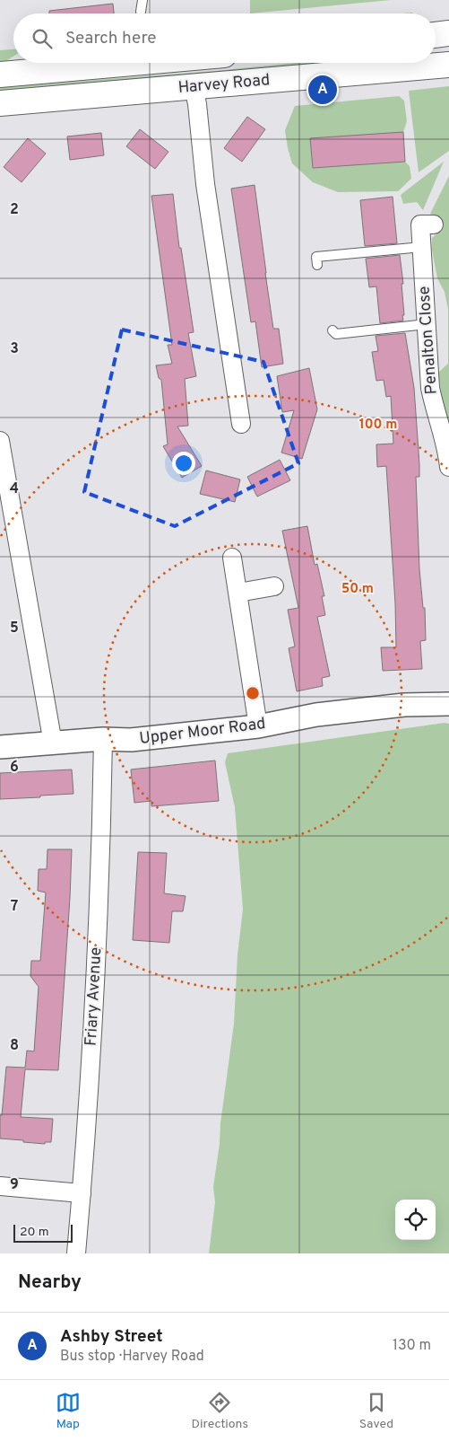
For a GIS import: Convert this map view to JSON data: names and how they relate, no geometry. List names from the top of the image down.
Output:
{
  "streets": {
    "highway": ["Harvey Road"],
    "street": ["Penalton Close", "Upper Moor Road", "Friary Avenue"]
  },
  "crossings": [
    ["Upper Moor Road", "Friary Avenue"]
  ],
  "scale_bar": "20 m",
  "page": {
    "search": "Search here",
    "pins": "A",
    "scale": "20 m",
    "heading": "Nearby",
    "list": [
      {
        "mark": "A",
        "name": "Ashby Street",
        "note": "Bus stop · Harvey Road",
        "value": "130 m"
      }
    ],
    "nav": ["Map", "Directions", "Saved"]
  },
  "grid": {
    "rows": [
      "2",
      "3",
      "4",
      "5",
      "6",
      "7",
      "8",
      "9"
    ]
  },
  "rings": ["100 m", "50 m"]
}
